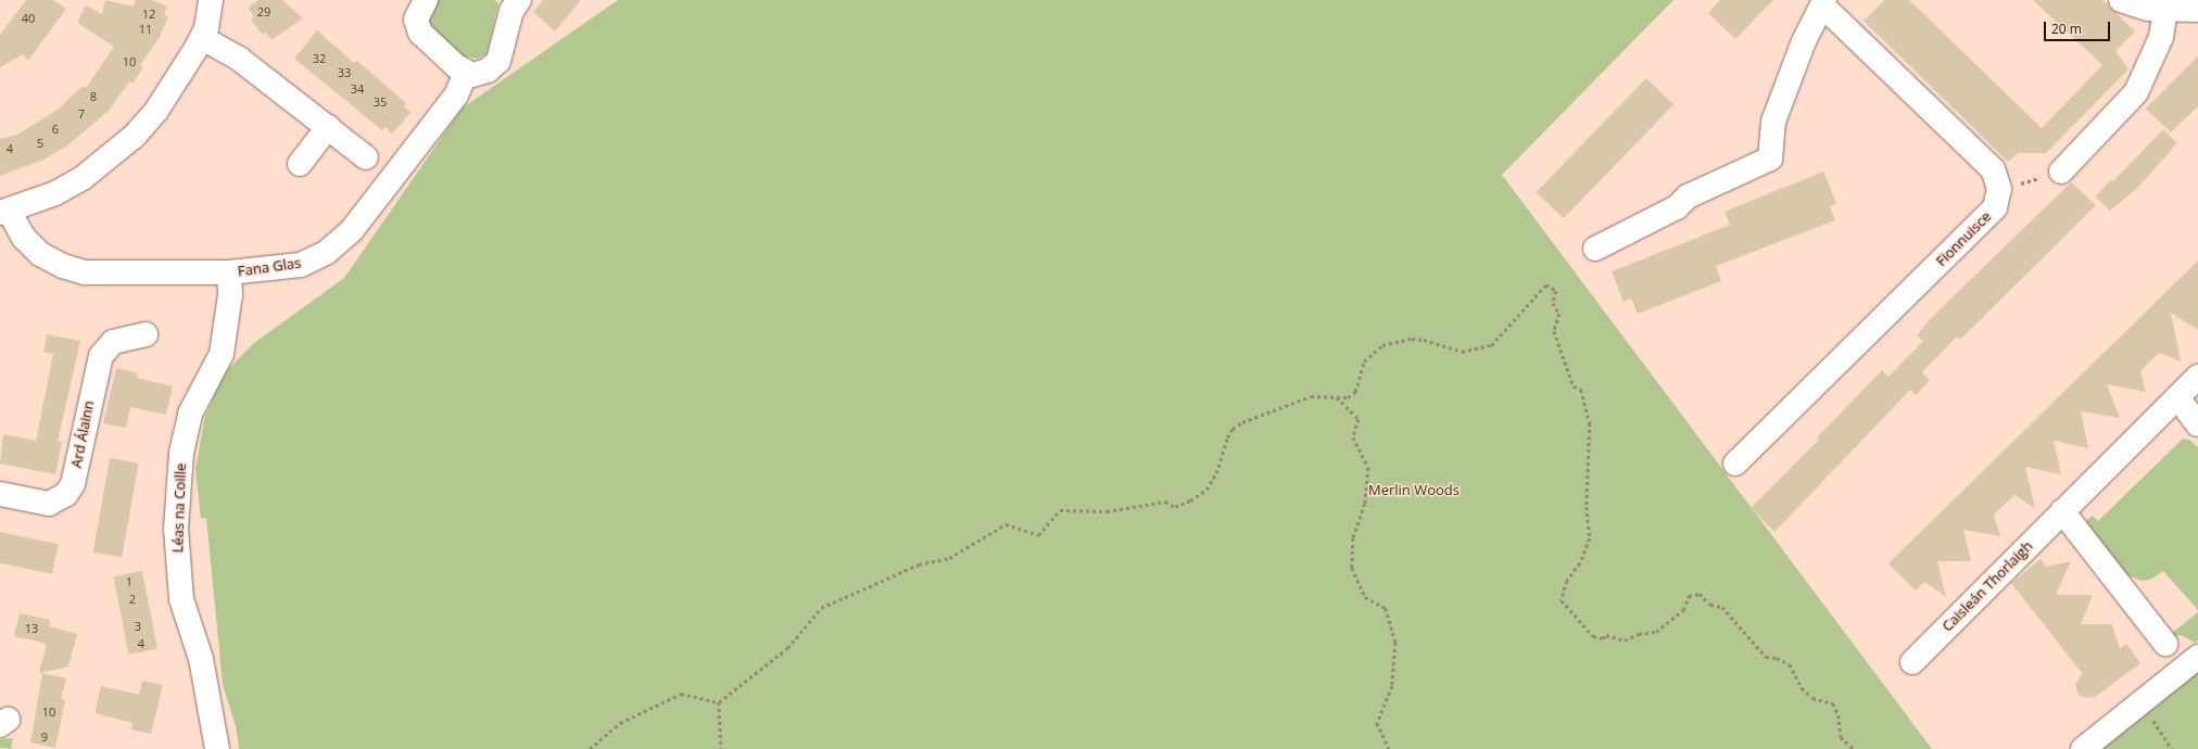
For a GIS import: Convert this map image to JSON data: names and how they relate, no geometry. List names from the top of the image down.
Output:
{
  "streets": {
    "street": [
      "Fionnuisce",
      "Fana Glas",
      "Ard Álainn",
      "Léas na Coille",
      "Caisleán Thorlaigh"
    ]
  },
  "crossings": [
    ["Fana Glas", "Léas na Coille"]
  ],
  "parks": ["Merlin Woods"],
  "house_numbers": [
    "29",
    "12",
    "40",
    "11",
    "32",
    "10",
    "33",
    "34",
    "8",
    "35",
    "7",
    "6",
    "5",
    "4",
    "1",
    "2",
    "3",
    "13",
    "4",
    "10",
    "9"
  ],
  "scale_bar": "20 m"
}
